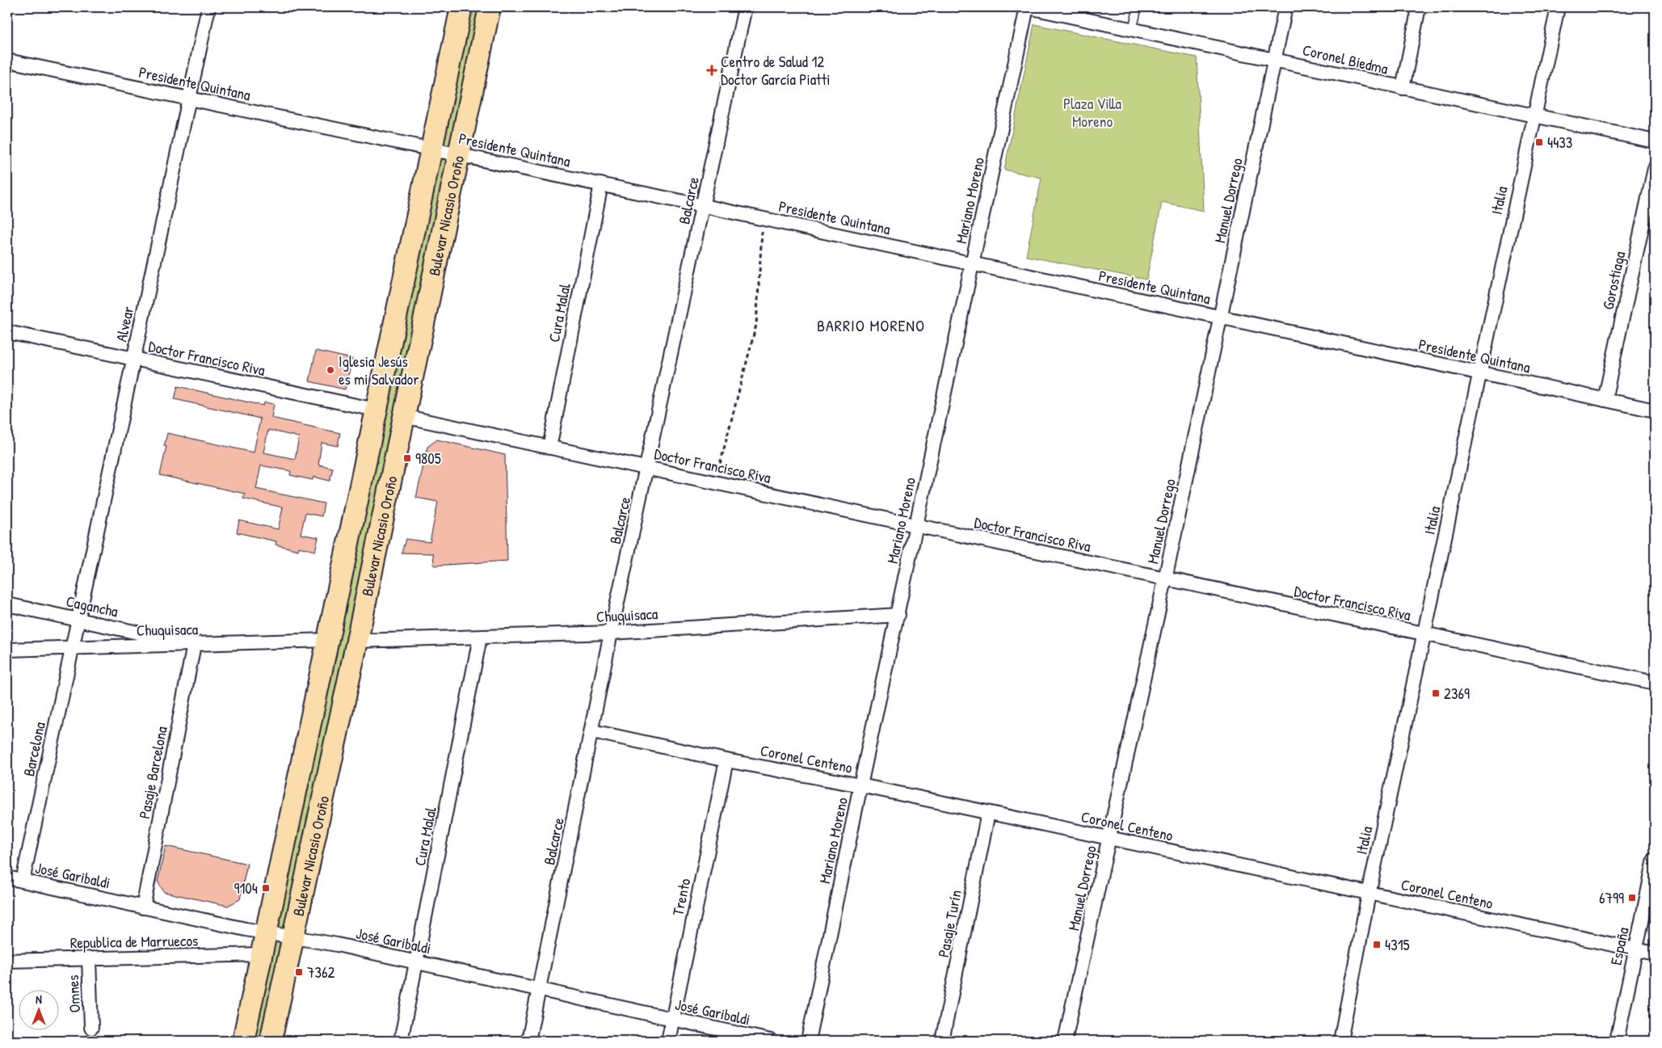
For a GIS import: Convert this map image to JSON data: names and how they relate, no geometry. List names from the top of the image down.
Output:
{
  "streets": {
    "main road": ["Bulevar Nicasio Oroño"],
    "street": [
      "Coronel Biedma",
      "Presidente Quintana",
      "Balcarce",
      "Mariano Moreno",
      "Manuel Dorrego",
      "Italia",
      "Gorostiaga",
      "Cura Malal",
      "Alvear",
      "Doctor Francisco Riva",
      "Cagancha",
      "Chuquisaca",
      "Barcelona",
      "Coronel Centeno",
      "Pasaje Barcelona",
      "José Garibaldi",
      "Trento",
      "Pasaje Turín",
      "Republica de Marruecos",
      "España",
      "Omnes"
    ]
  },
  "crossings": [
    ["Coronel Biedma", "Mariano Moreno"],
    ["Coronel Biedma", "Manuel Dorrego"],
    ["Coronel Biedma", "Italia"],
    ["Presidente Quintana", "Balcarce"],
    ["Presidente Quintana", "Mariano Moreno"],
    ["Presidente Quintana", "Manuel Dorrego"],
    ["Presidente Quintana", "Italia"],
    ["Presidente Quintana", "Bulevar Nicasio Oroño"],
    ["Presidente Quintana", "Gorostiaga"],
    ["Presidente Quintana", "Cura Malal"],
    ["Presidente Quintana", "Alvear"],
    ["Balcarce", "Doctor Francisco Riva"],
    ["Balcarce", "Chuquisaca"],
    ["Balcarce", "Coronel Centeno"],
    ["Balcarce", "José Garibaldi"],
    ["Mariano Moreno", "Doctor Francisco Riva"],
    ["Mariano Moreno", "Chuquisaca"],
    ["Mariano Moreno", "Coronel Centeno"],
    ["Manuel Dorrego", "Doctor Francisco Riva"],
    ["Manuel Dorrego", "Coronel Centeno"],
    ["Italia", "Doctor Francisco Riva"],
    ["Italia", "Coronel Centeno"],
    ["Bulevar Nicasio Oroño", "Doctor Francisco Riva"],
    ["Bulevar Nicasio Oroño", "Chuquisaca"],
    ["Bulevar Nicasio Oroño", "José Garibaldi"],
    ["Bulevar Nicasio Oroño", "Republica de Marruecos"],
    ["Cura Malal", "Doctor Francisco Riva"],
    ["Cura Malal", "Chuquisaca"],
    ["Cura Malal", "José Garibaldi"],
    ["Alvear", "Doctor Francisco Riva"],
    ["Alvear", "Cagancha"],
    ["Alvear", "Chuquisaca"],
    ["Alvear", "Barcelona"],
    ["Cagancha", "Chuquisaca"],
    ["Cagancha", "Pasaje Barcelona"],
    ["Chuquisaca", "Barcelona"],
    ["Chuquisaca", "Pasaje Barcelona"],
    ["Barcelona", "José Garibaldi"],
    ["Coronel Centeno", "Trento"],
    ["Coronel Centeno", "Pasaje Turín"],
    ["Coronel Centeno", "España"],
    ["Pasaje Barcelona", "José Garibaldi"],
    ["José Garibaldi", "Trento"],
    ["Republica de Marruecos", "Omnes"]
  ],
  "districts": ["BARRIO MORENO"],
  "parks": ["Plaza Villa Moreno"],
  "places": {
    "health": ["Centro de Salud 12 Doctor García Piatti"],
    "transit": [
      "4433",
      "9805",
      "2369",
      "9104",
      "6799",
      "4315",
      "7362"
    ],
    "other": ["Iglesia Jesús es mi Salvador"]
  },
  "north": "top"
}
